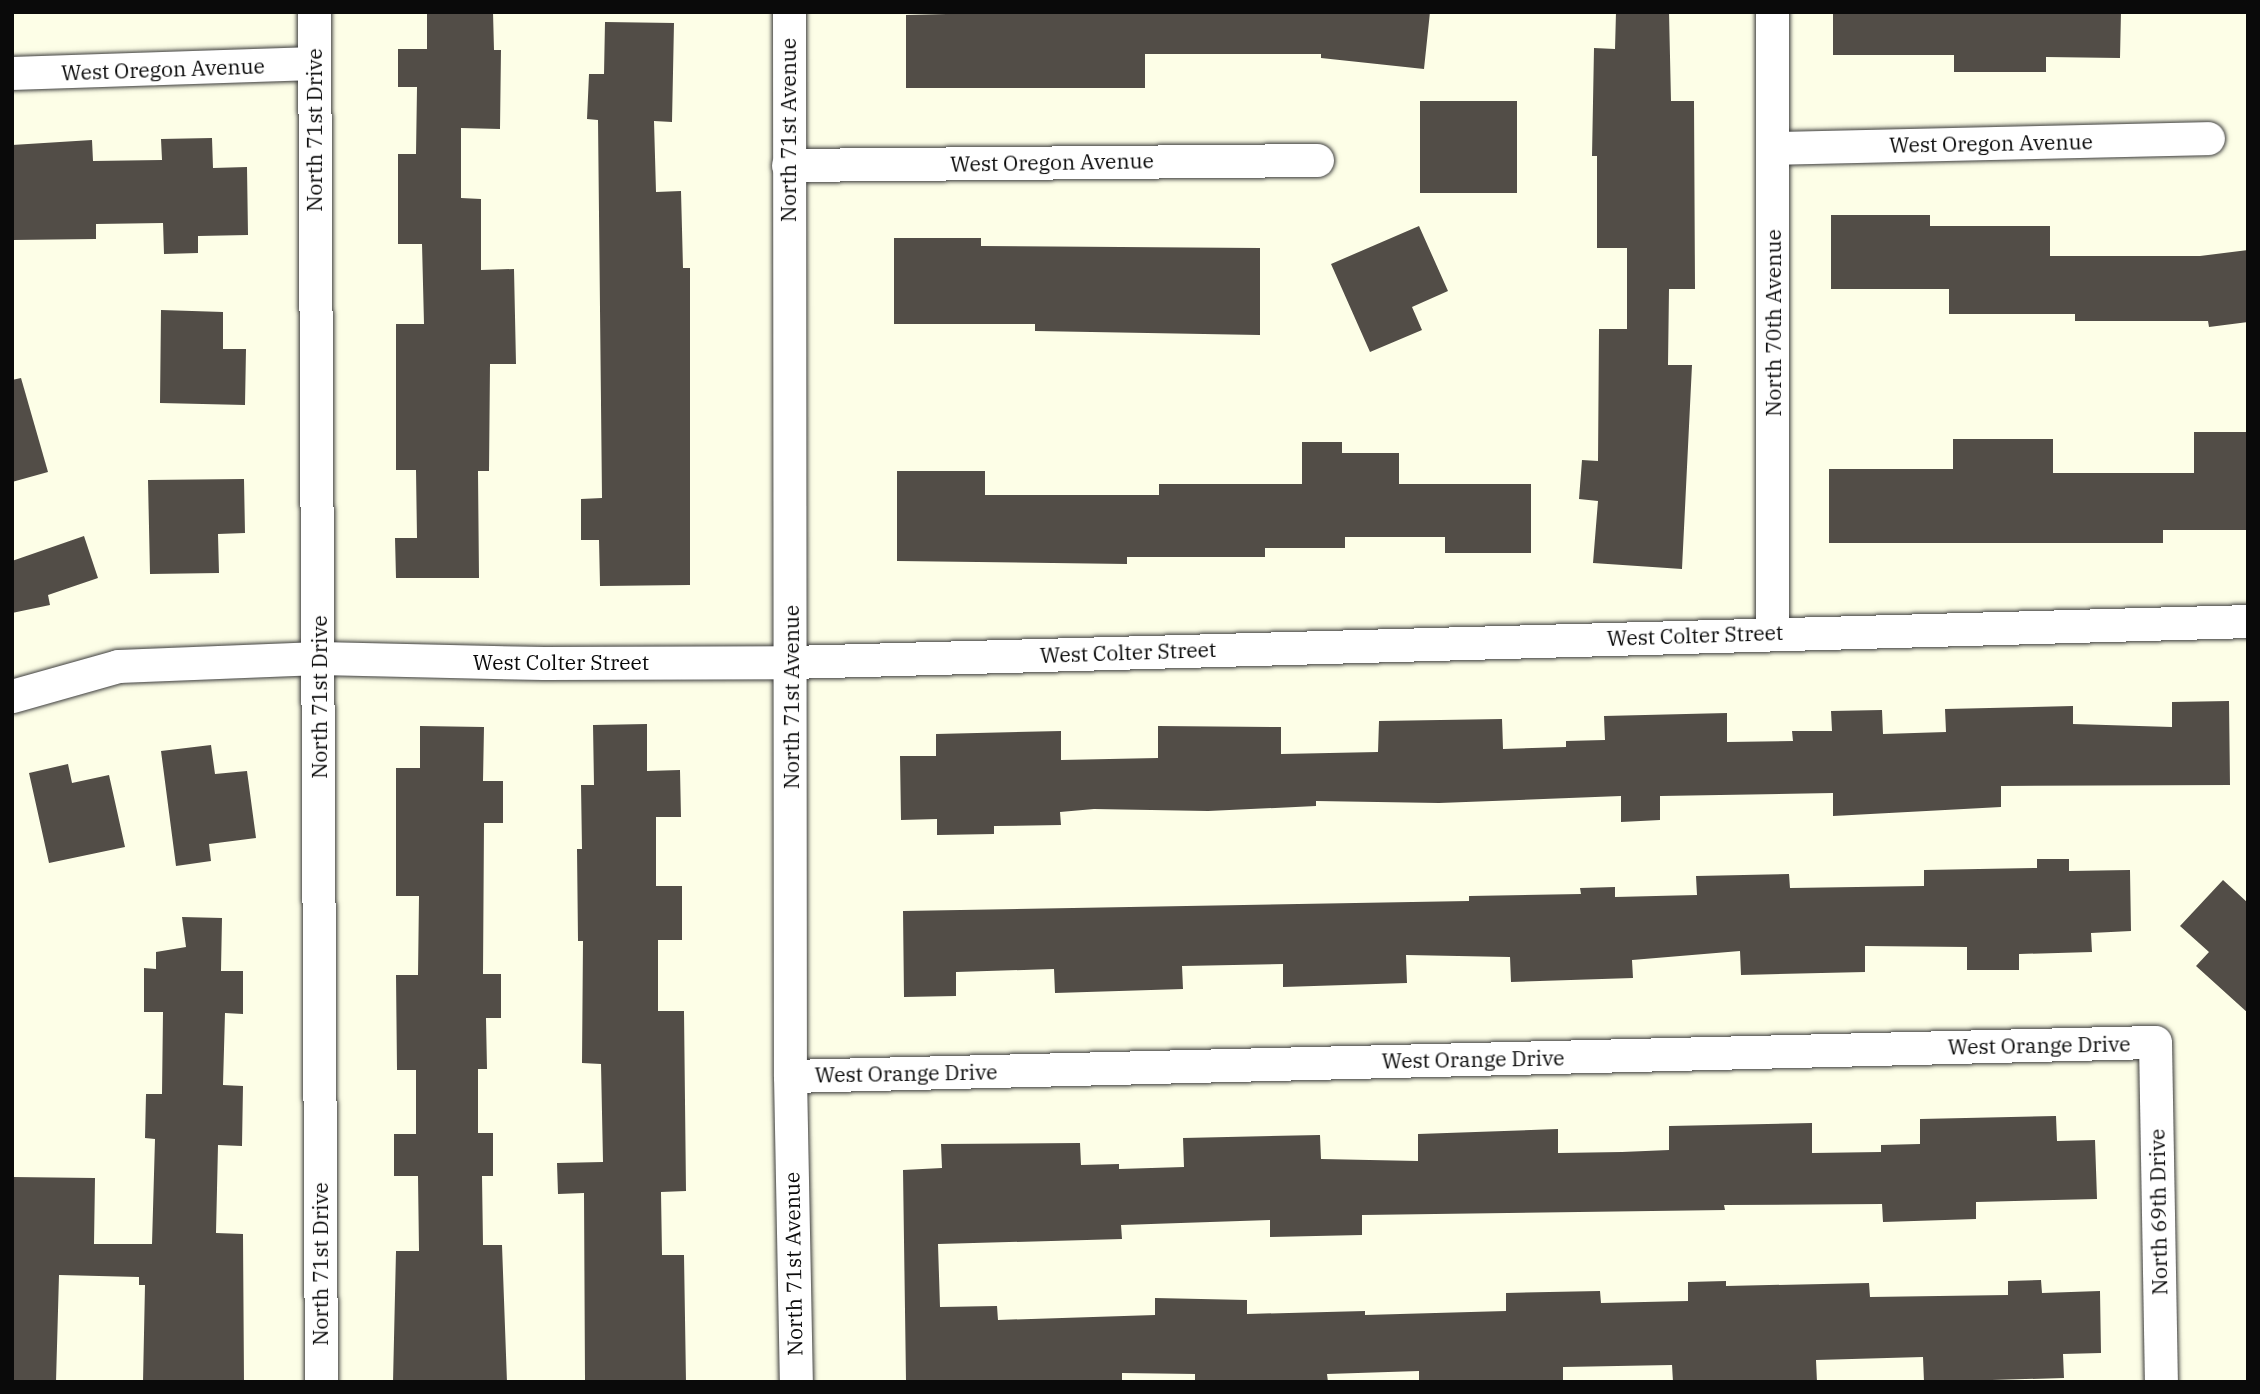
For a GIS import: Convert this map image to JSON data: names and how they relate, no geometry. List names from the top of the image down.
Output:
{
  "streets": {
    "street": [
      "West Oregon Avenue",
      "North 71st Drive",
      "North 71st Avenue",
      "North 70th Avenue",
      "West Colter Street",
      "West Orange Drive",
      "North 69th Drive"
    ]
  },
  "crossings": [
    ["West Oregon Avenue", "North 71st Drive"],
    ["West Oregon Avenue", "North 71st Avenue"],
    ["West Oregon Avenue", "North 70th Avenue"],
    ["North 71st Drive", "West Colter Street"],
    ["North 71st Avenue", "West Colter Street"],
    ["North 71st Avenue", "West Orange Drive"],
    ["North 70th Avenue", "West Colter Street"],
    ["West Orange Drive", "North 69th Drive"]
  ]
}
